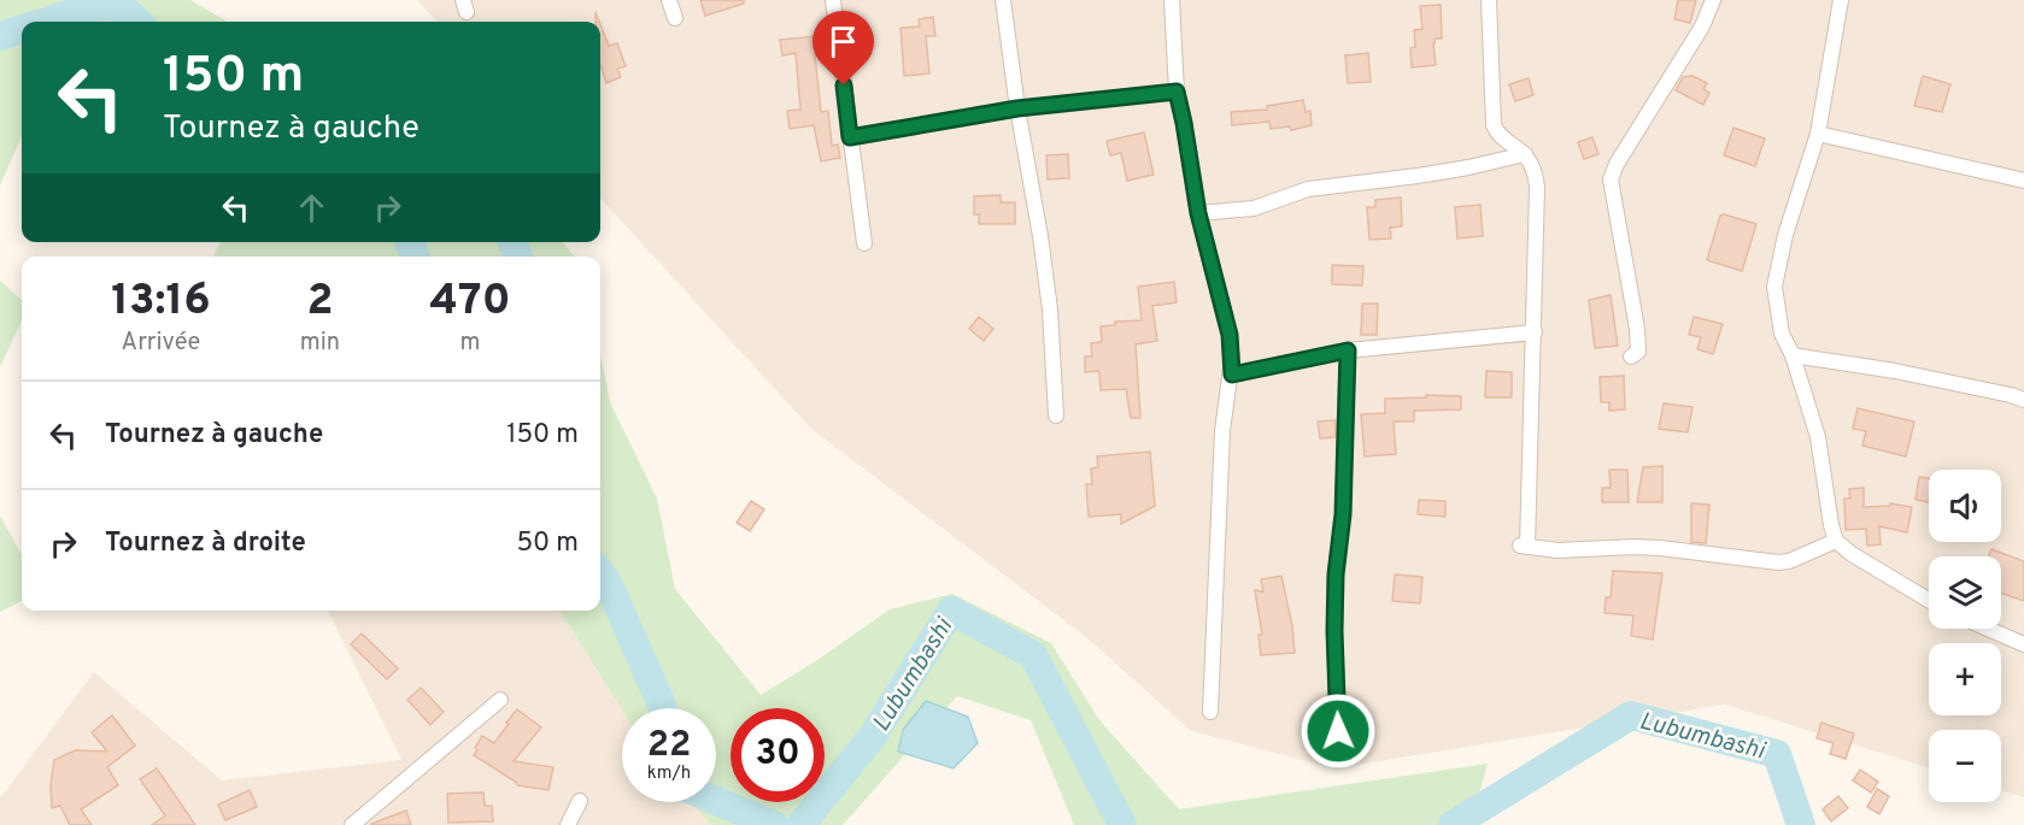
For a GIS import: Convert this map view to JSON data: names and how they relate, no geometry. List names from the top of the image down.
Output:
{
  "water": ["Lubumbashi"],
  "page": {
    "turn": ["150 m", "Tournez à gauche"],
    "eta": [
      "13:16",
      "Arrivée",
      "2",
      "min",
      "470",
      "m"
    ],
    "list": [
      {
        "name": "Tournez à gauche",
        "value": "150 m"
      },
      {
        "name": "Tournez à droite",
        "value": "50 m"
      }
    ],
    "map_buttons": ["+", "−"],
    "speed": "22 km/h",
    "limit": "30"
  }
}
